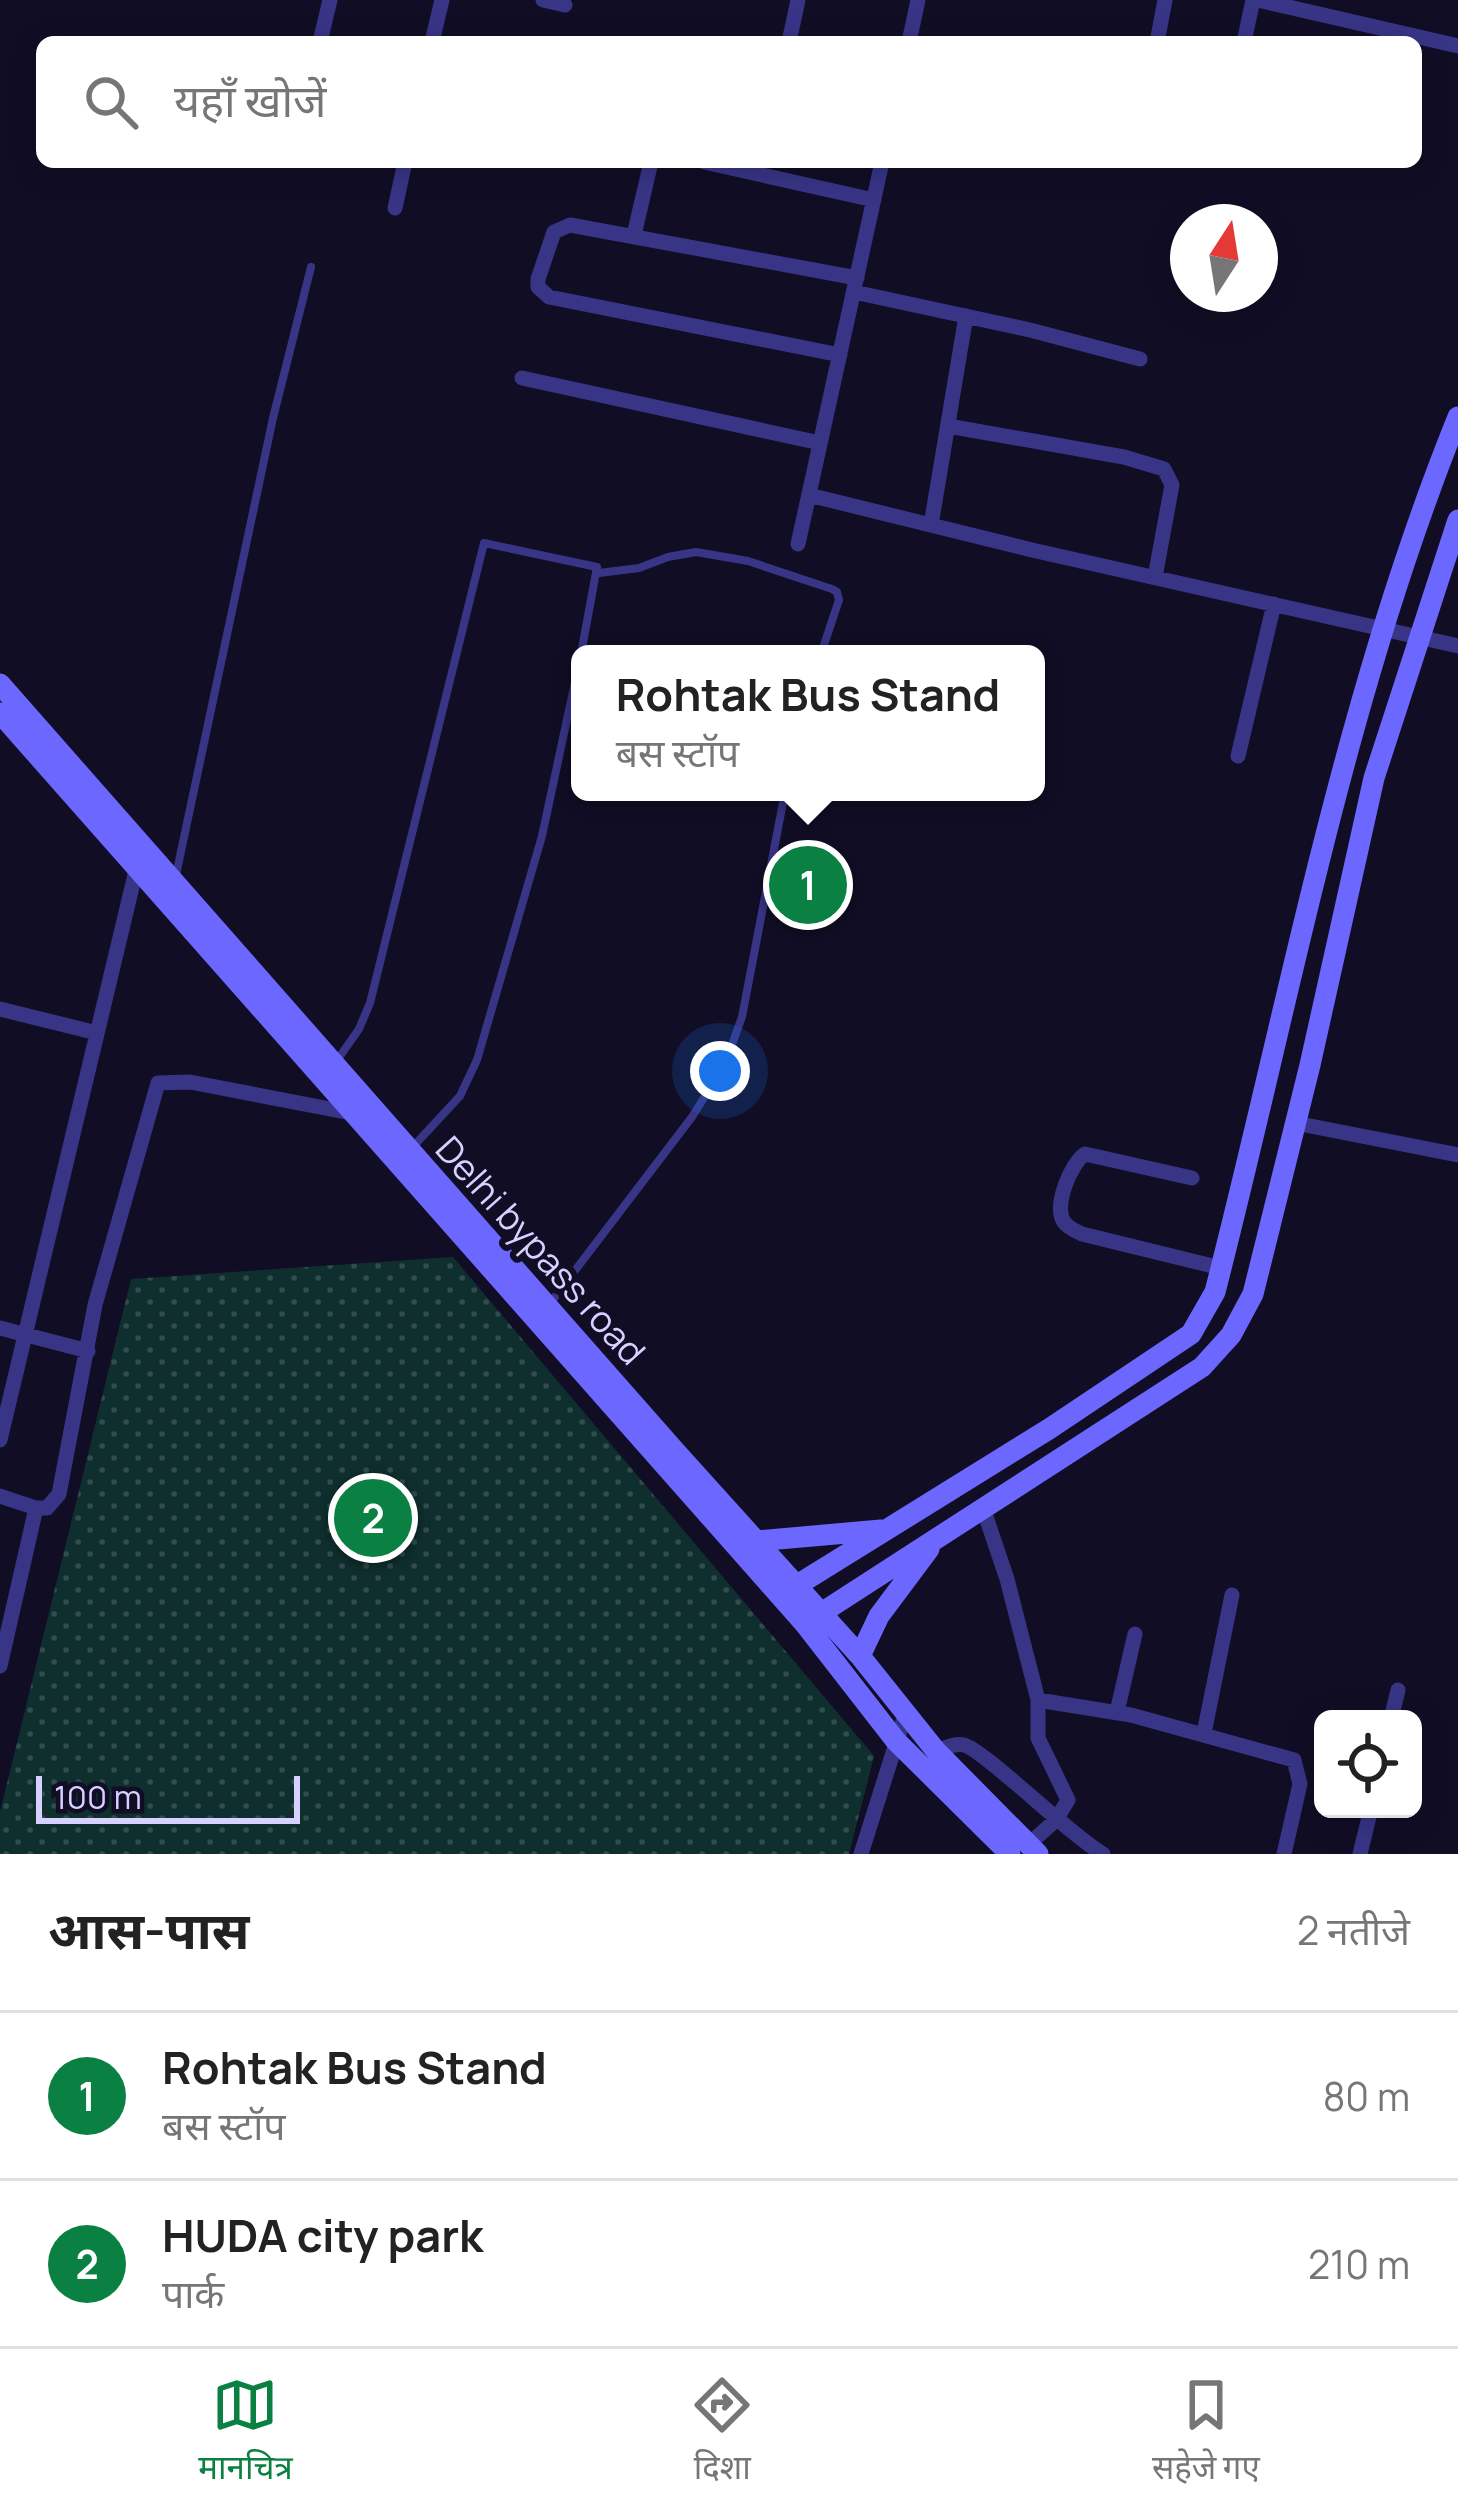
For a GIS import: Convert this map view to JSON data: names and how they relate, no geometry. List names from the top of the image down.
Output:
{
  "streets": {
    "main road": ["Delhi bypass road"]
  },
  "scale_bar": "100 m",
  "north": "top",
  "page": {
    "search": "यहाँ खोजें",
    "popup": ["Rohtak Bus Stand", "बस स्टॉप"],
    "pins": ["1", "2"],
    "scale": "100 m",
    "heading": ["आस-पास", "2 नतीजे"],
    "list": [
      {
        "mark": "1",
        "name": "Rohtak Bus Stand",
        "note": "बस स्टॉप",
        "value": "80 m"
      },
      {
        "mark": "2",
        "name": "HUDA city park",
        "note": "पार्क",
        "value": "210 m"
      }
    ],
    "nav": ["मानचित्र", "दिशा", "सहेजे गए"]
  }
}
